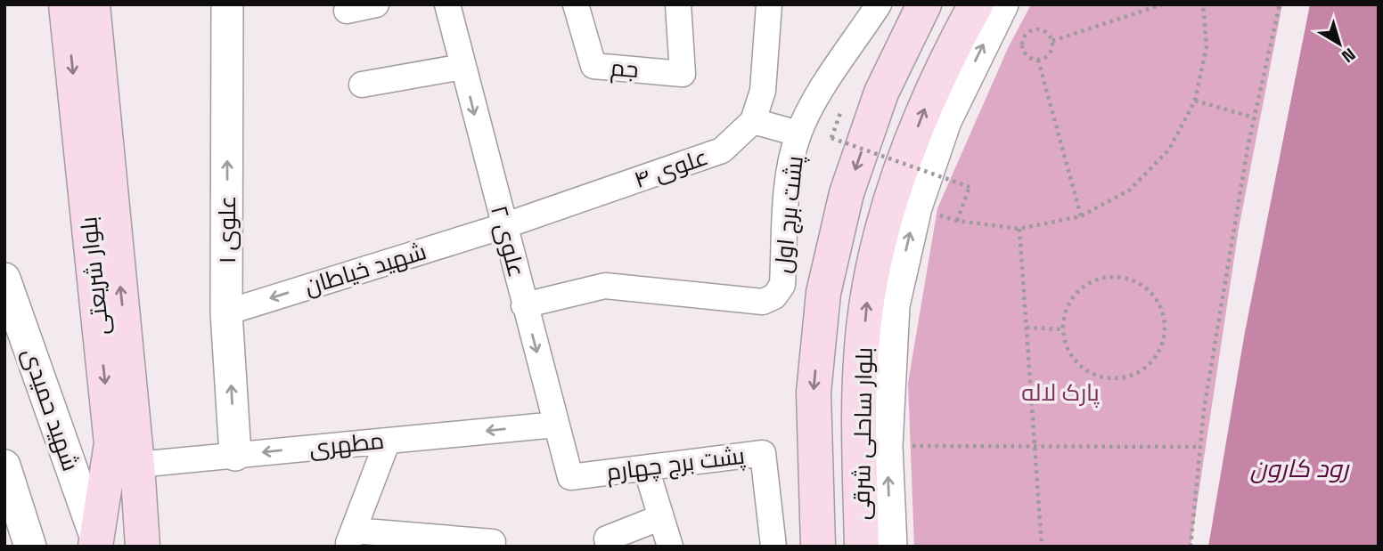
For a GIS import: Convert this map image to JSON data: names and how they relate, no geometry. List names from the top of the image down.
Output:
{
  "streets": {
    "main road": ["بلوار شریعتی", "بلوار ساحلی شرقی"],
    "street": [
      "جم",
      "علوی ۴",
      "پشت برج اول",
      "علوی ۱",
      "علوی ۲",
      "شهید خیاطان",
      "شهید حمیدی",
      "مطهری",
      "پشت برج چهارم"
    ]
  },
  "crossings": [
    ["علوی ۴", "علوی ۲"],
    ["علوی ۴", "شهید خیاطان"],
    ["پشت برج اول", "علوی ۲"],
    ["علوی ۱", "شهید خیاطان"],
    ["علوی ۱", "مطهری"],
    ["علوی ۲", "شهید خیاطان"],
    ["علوی ۲", "مطهری"],
    ["علوی ۲", "پشت برج چهارم"],
    ["بلوار شریعتی", "شهید حمیدی"],
    ["بلوار شریعتی", "مطهری"]
  ],
  "one_way": ["علوی ۱", "علوی ۲"],
  "water": ["رود کارون"],
  "parks": ["پارک لاله"],
  "north": "bottom right"
}
